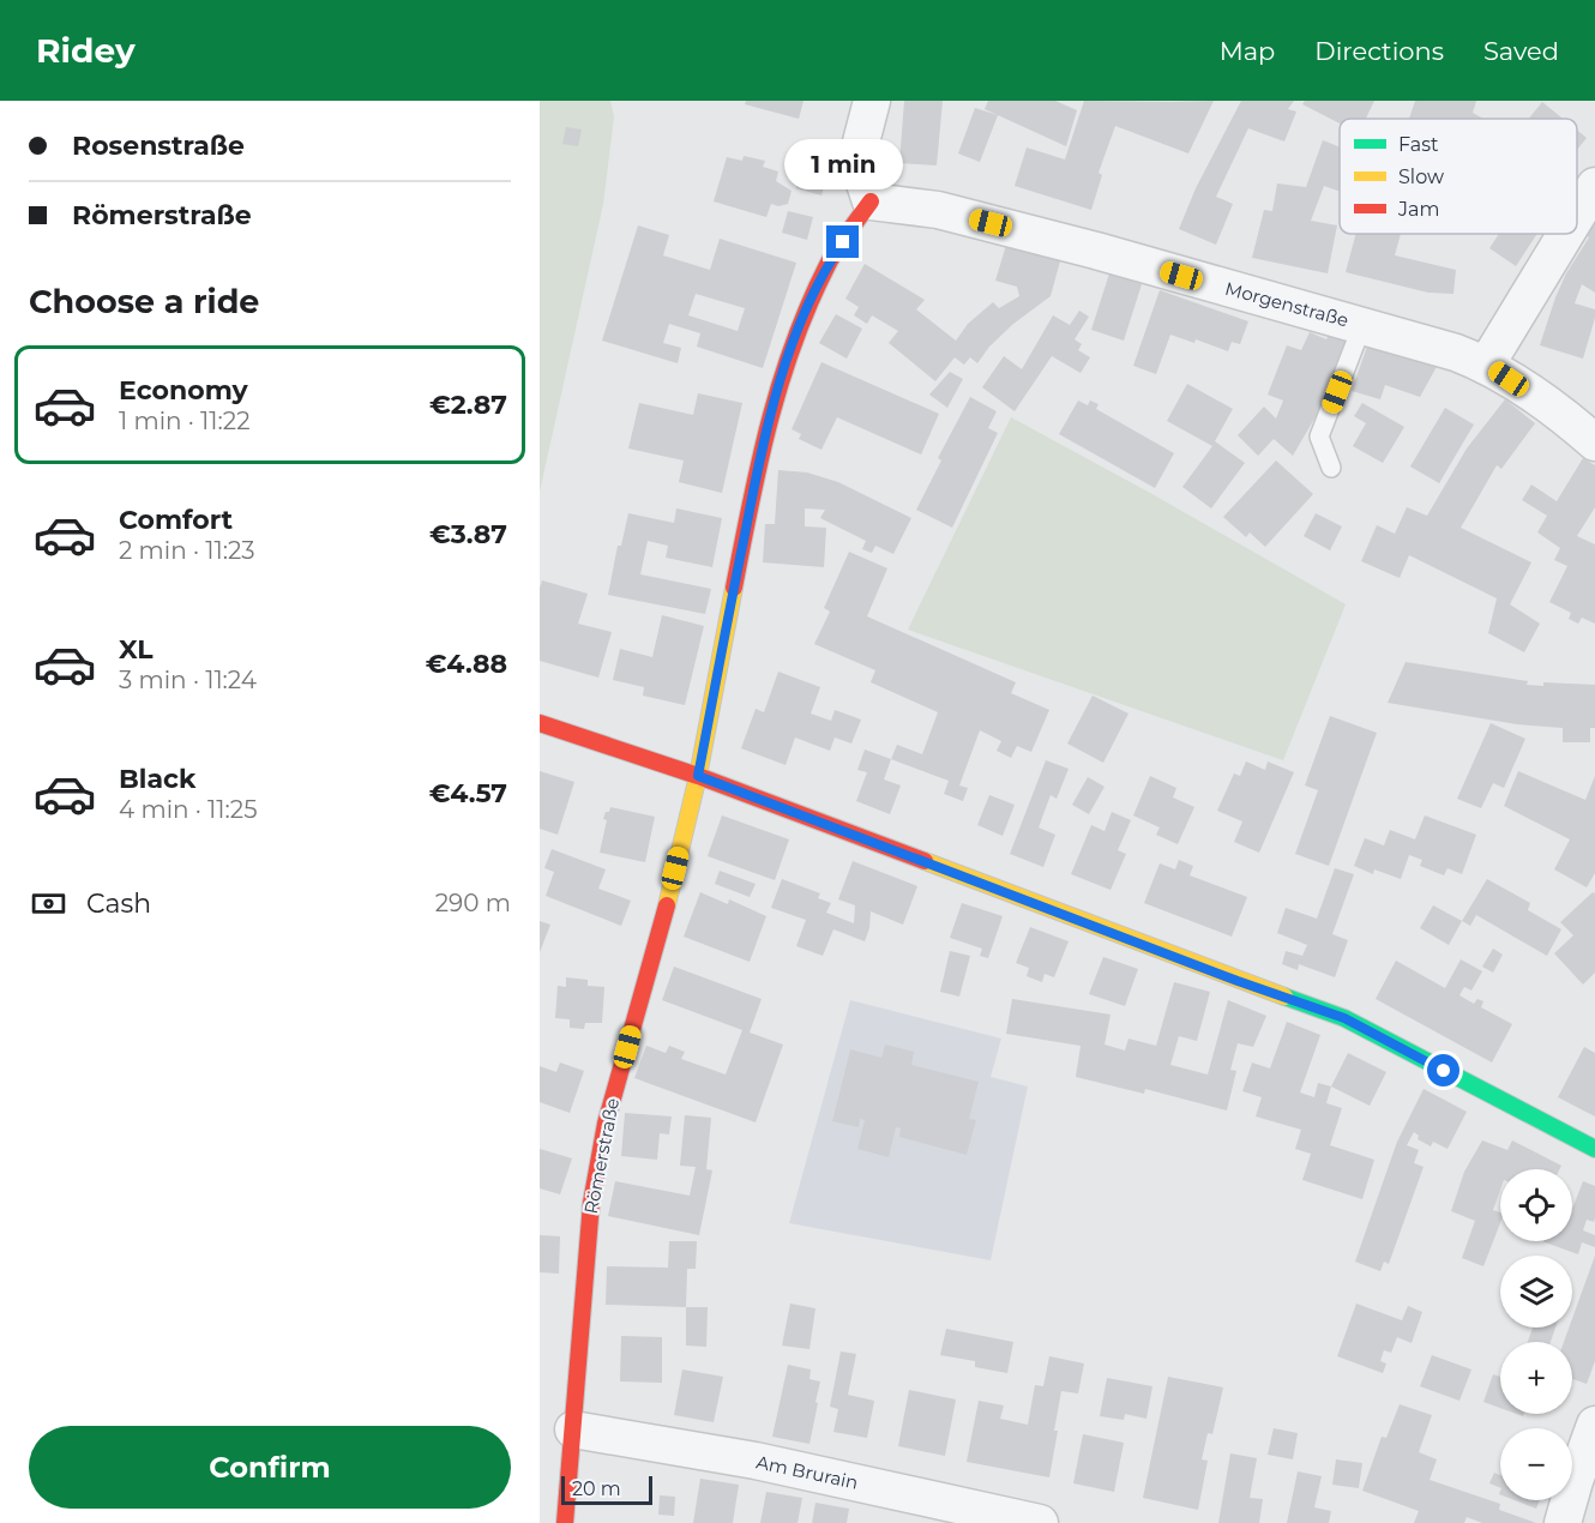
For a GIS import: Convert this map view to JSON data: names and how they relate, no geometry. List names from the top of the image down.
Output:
{
  "streets": {
    "street": ["Morgenstraße", "Römerstraße", "Am Brurain"]
  },
  "crossings": [
    ["Morgenstraße", "Römerstraße"],
    ["Römerstraße", "Am Brurain"]
  ],
  "legend": ["Fast", "Slow", "Jam"],
  "scale_bar": "20 m",
  "page": {
    "header": "Ridey",
    "nav": ["Map", "Directions", "Saved"],
    "banner": ["Rosenstraße", "Römerstraße"],
    "bubble": "1 min",
    "heading": "Choose a ride",
    "list": [
      {
        "name": "Economy",
        "note": "1 min · 11:22",
        "value": "€2.87"
      },
      {
        "name": "Comfort",
        "note": "2 min · 11:23",
        "value": "€3.87"
      },
      {
        "name": "XL",
        "note": "3 min · 11:24",
        "value": "€4.88"
      },
      {
        "name": "Black",
        "note": "4 min · 11:25",
        "value": "€4.57"
      }
    ],
    "pay": ["Cash", "290 m"],
    "map_buttons": ["+", "−"],
    "buttons": "Confirm",
    "scale": "20 m"
  }
}
